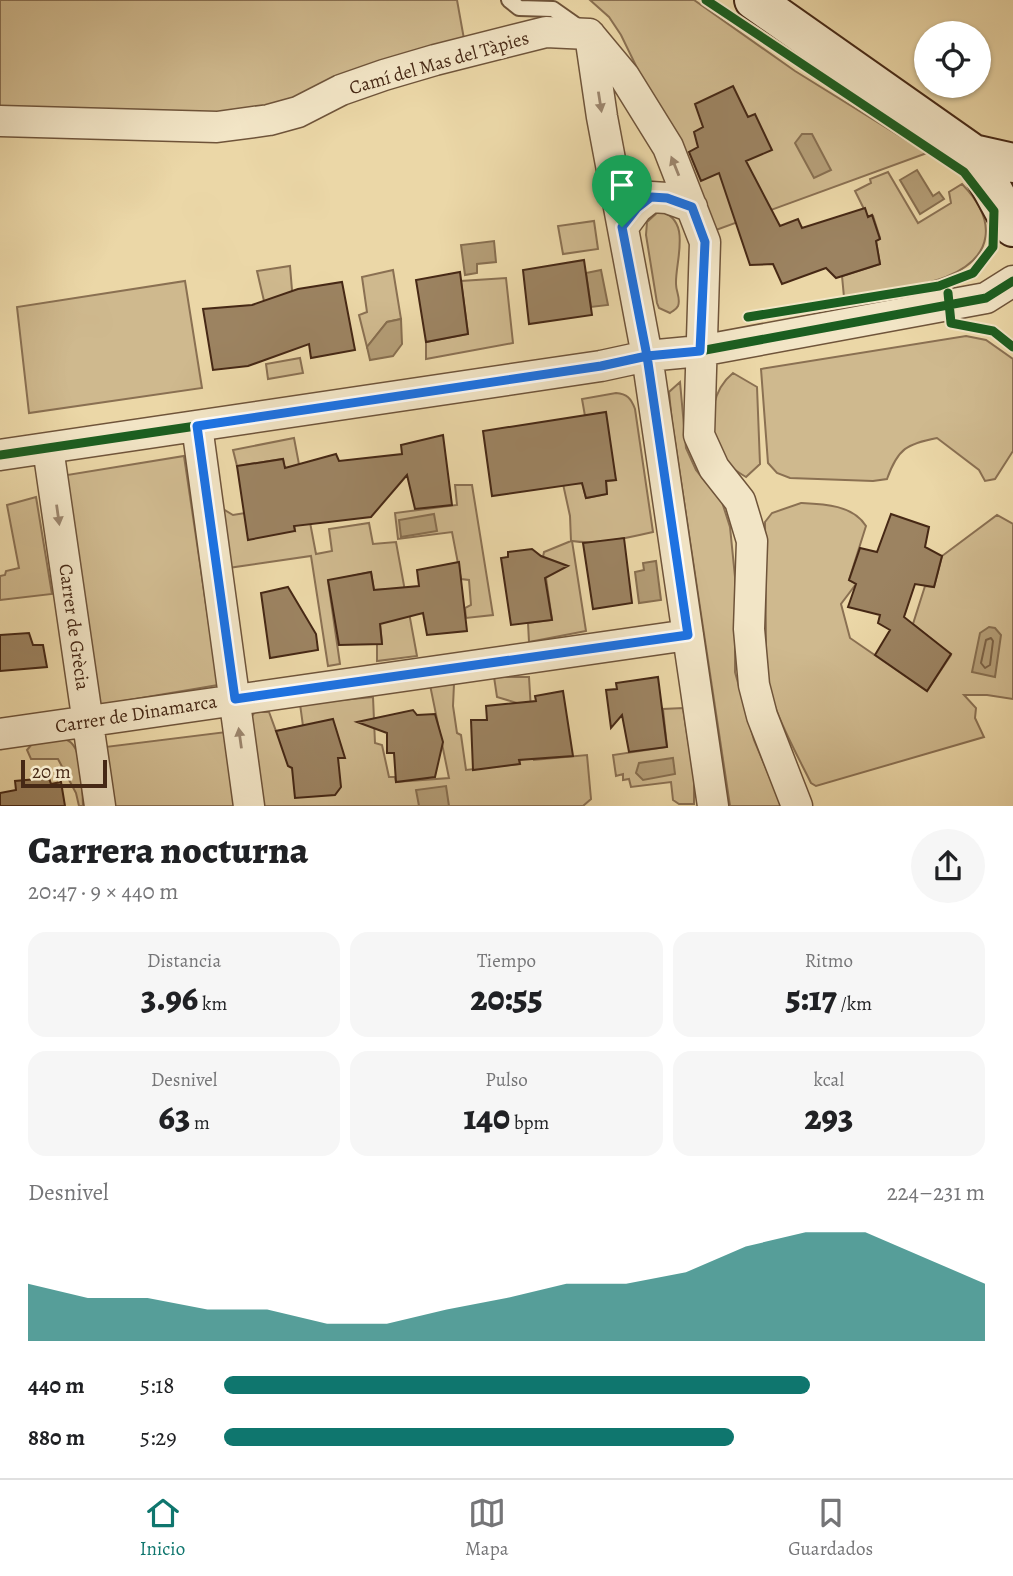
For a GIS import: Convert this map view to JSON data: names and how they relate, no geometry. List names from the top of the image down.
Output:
{
  "streets": {
    "street": ["Camí del Mas del Tàpies", "Carrer de Grècia", "Carrer de Dinamarca"]
  },
  "crossings": [
    ["Carrer de Grècia", "Carrer de Dinamarca"]
  ],
  "scale_bar": "20 m",
  "page": {
    "scale": "20 m",
    "heading": ["Carrera nocturna", "20:47 · 9 × 440 m"],
    "stats": [
      ["Distancia", "3.96 km"],
      ["Tiempo", "20:55"],
      ["Ritmo", "5:17 /km"],
      ["Desnivel", "63 m"],
      ["Pulso", "140 bpm"],
      ["kcal", "293"]
    ],
    "chart": ["Desnivel", "224–231 m"],
    "list": [
      {
        "name": "440 m",
        "note": "5:18"
      },
      {
        "name": "880 m",
        "note": "5:29"
      }
    ],
    "tabs": ["Inicio", "Mapa", "Guardados"]
  }
}
